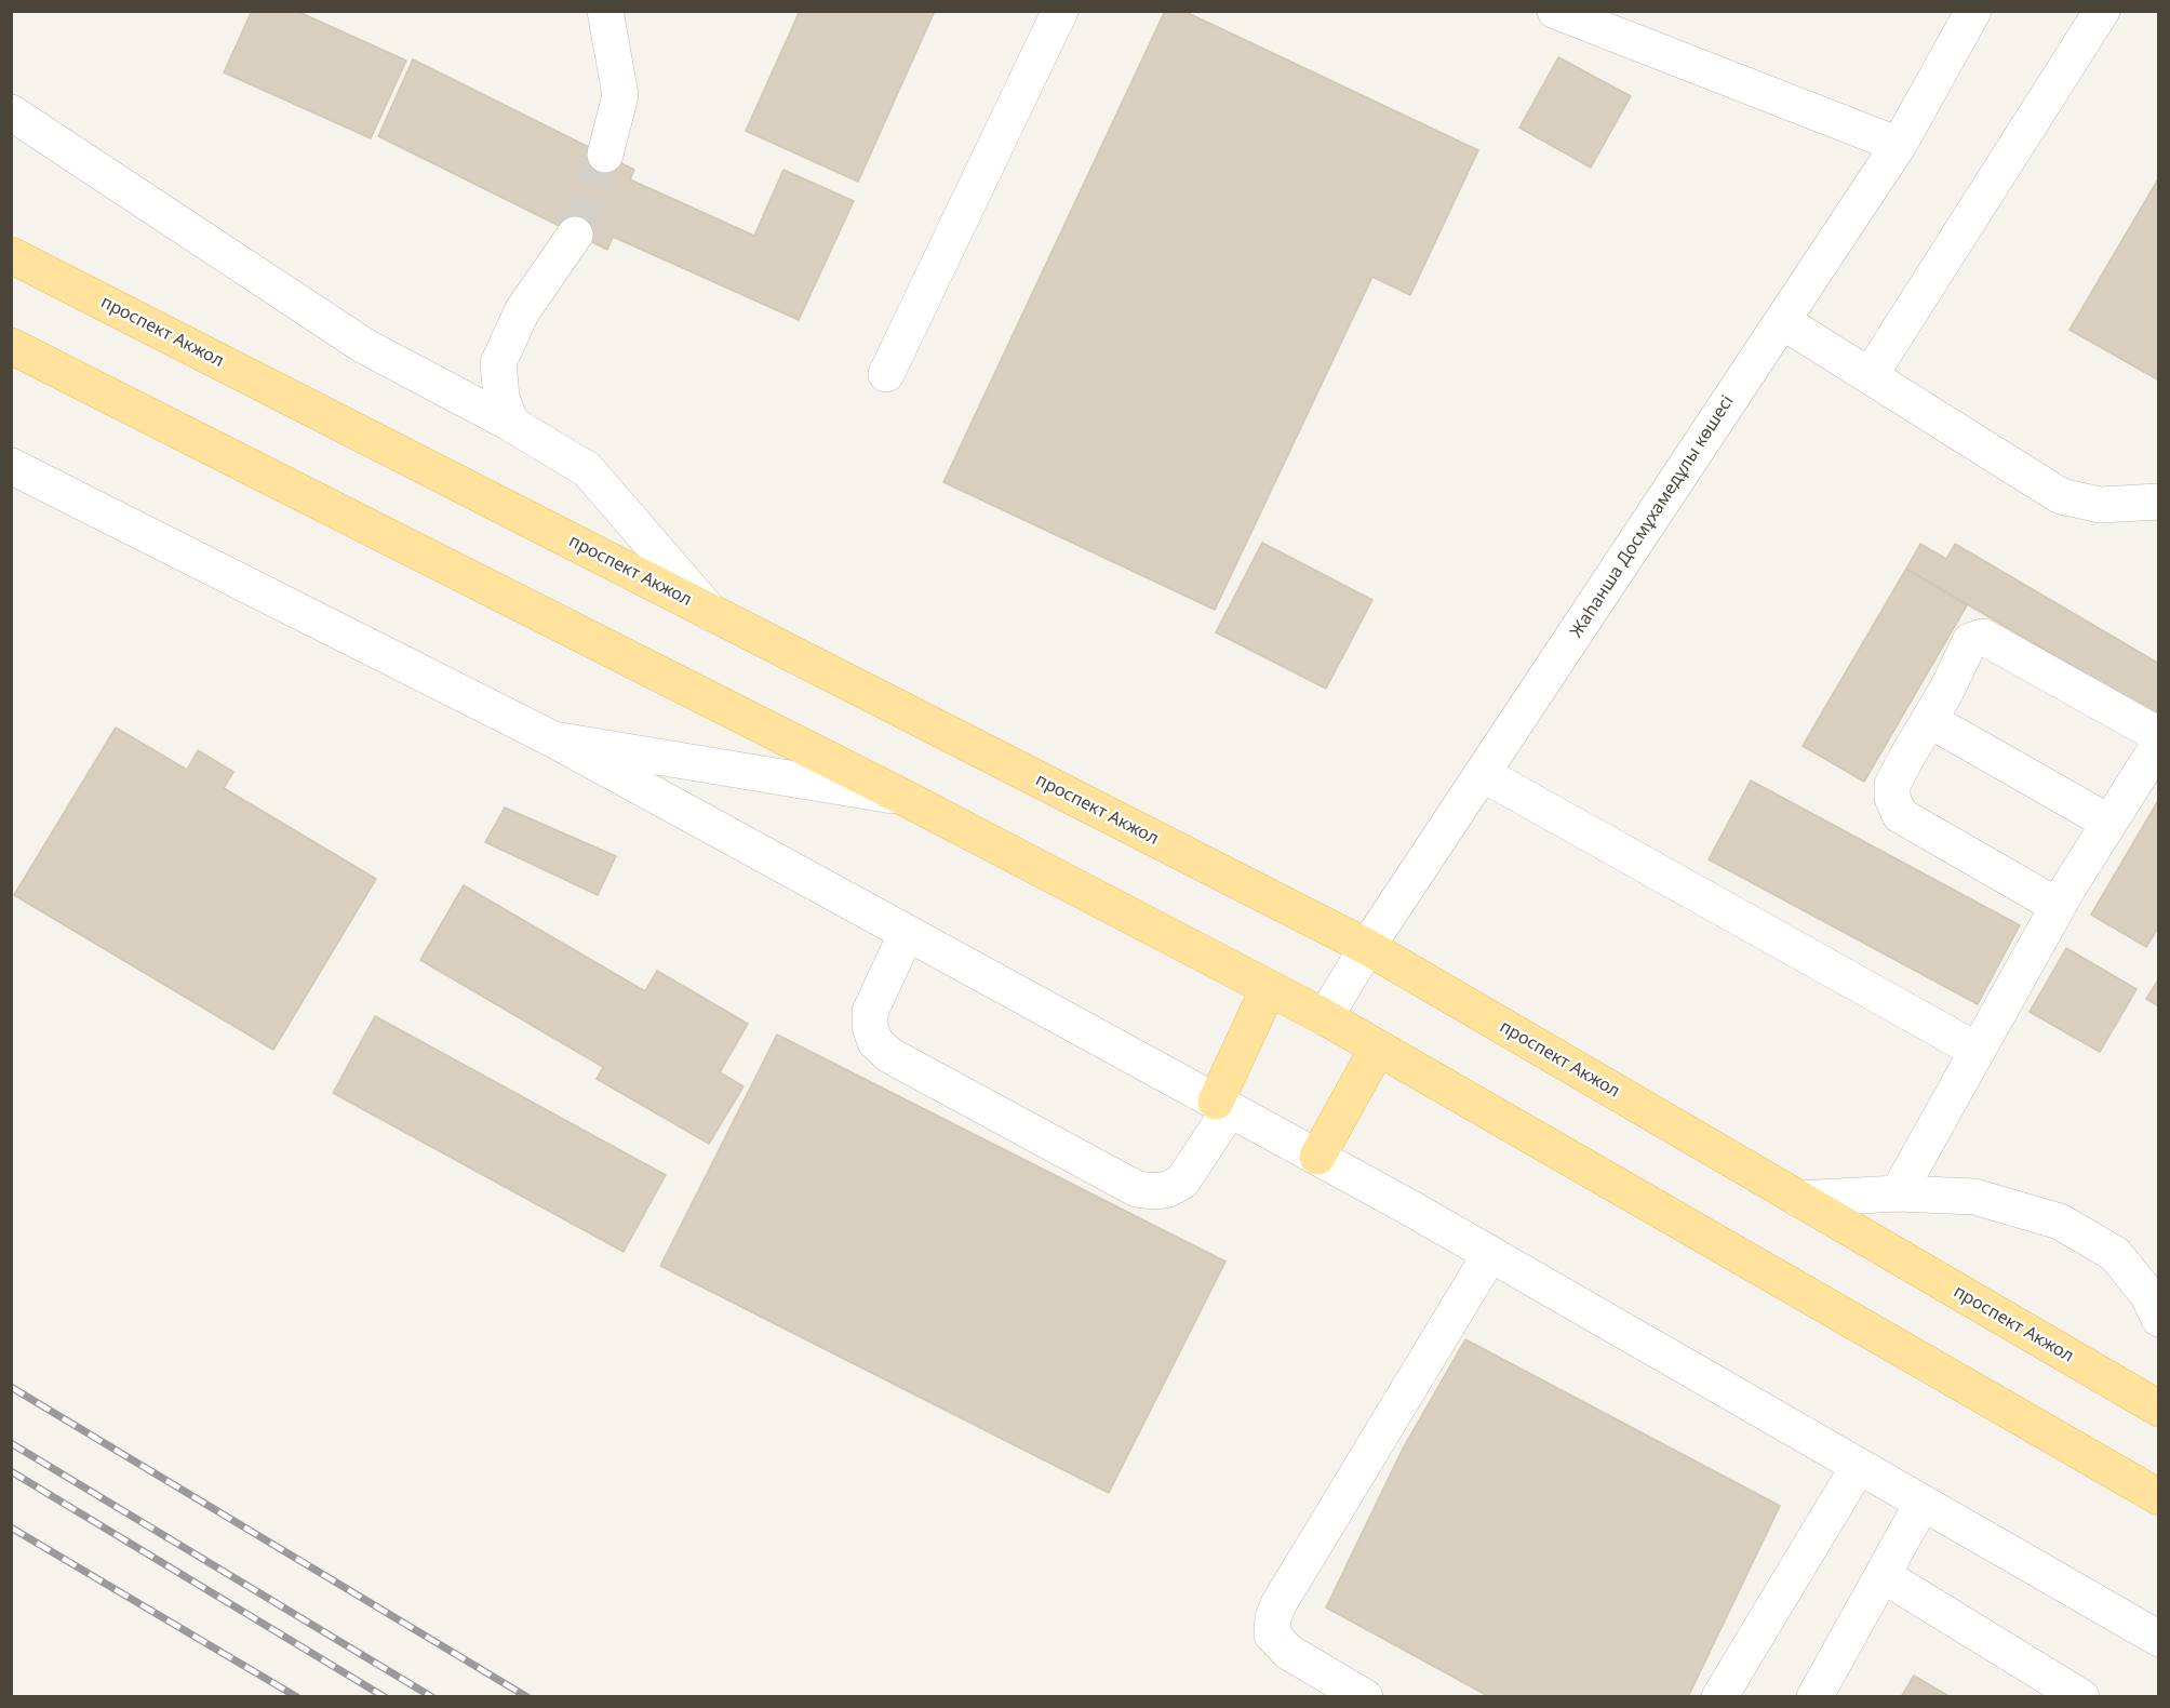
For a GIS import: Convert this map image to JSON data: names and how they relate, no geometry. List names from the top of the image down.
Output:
{
  "streets": {
    "main road": ["проспект Акжол"],
    "street": ["Жаһанша Досмұхамедұлы көшесі"]
  },
  "crossings": [
    ["проспект Акжол", "Жаһанша Досмұхамедұлы көшесі"]
  ]
}
